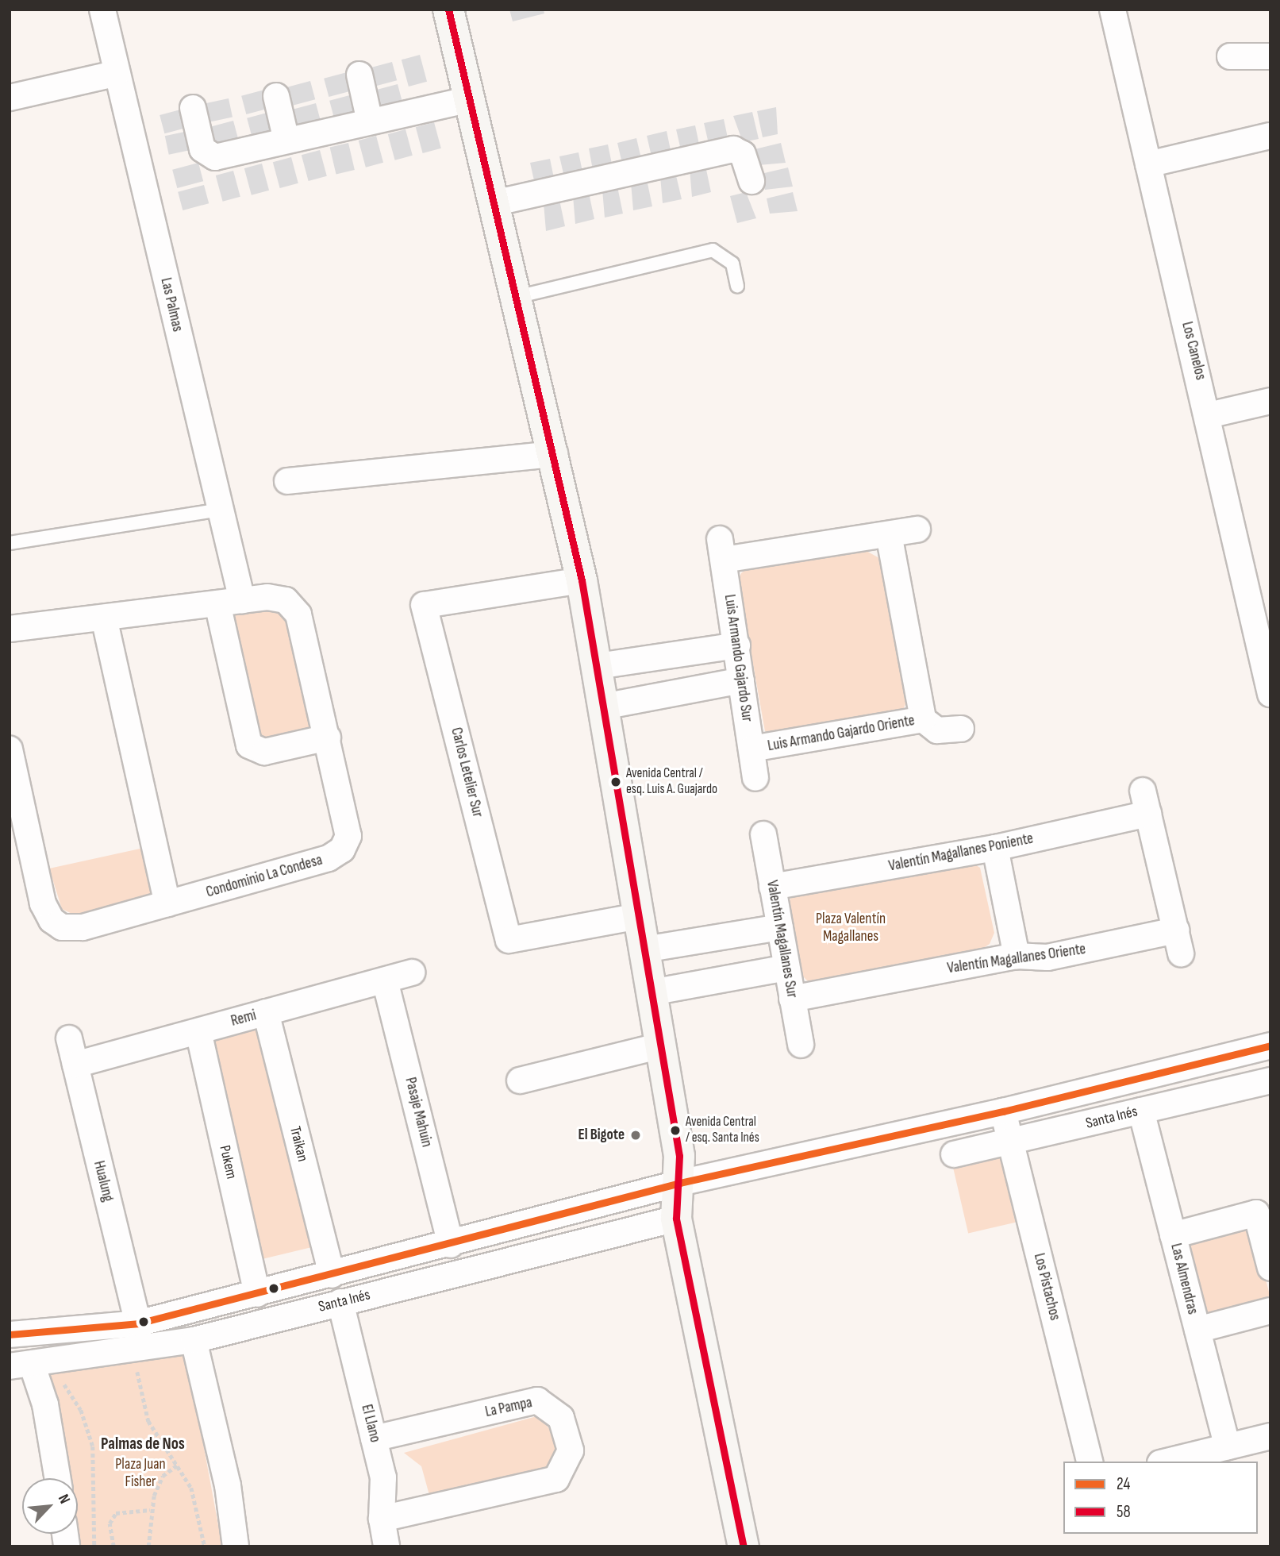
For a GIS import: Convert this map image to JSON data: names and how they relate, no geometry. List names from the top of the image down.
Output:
{
  "streets": {
    "street": [
      "Las Palmas",
      "Los Canelos",
      "Luis Armando Gajardo Sur",
      "Luis Armando Gajardo Oriente",
      "Carlos Letelier Sur",
      "Valentín Magallanes Poniente",
      "Condominio La Condesa",
      "Valentín Magallanes Sur",
      "Valentín Magallanes Oriente",
      "Remi",
      "Pasaje Mahuin",
      "Santa Inés",
      "Traikan",
      "Pukem",
      "Hualung",
      "Las Almendras",
      "Los Pistachos",
      "La Pampa",
      "El Llano"
    ]
  },
  "crossings": [
    ["Las Palmas", "Condominio La Condesa"],
    ["Luis Armando Gajardo Sur", "Luis Armando Gajardo Oriente"],
    ["Valentín Magallanes Poniente", "Valentín Magallanes Sur"],
    ["Valentín Magallanes Poniente", "Valentín Magallanes Oriente"],
    ["Valentín Magallanes Sur", "Valentín Magallanes Oriente"],
    ["Remi", "Pasaje Mahuin"],
    ["Remi", "Traikan"],
    ["Remi", "Pukem"],
    ["Remi", "Hualung"],
    ["Pasaje Mahuin", "Santa Inés"],
    ["Santa Inés", "Traikan"],
    ["Santa Inés", "Pukem"],
    ["Santa Inés", "Hualung"],
    ["Santa Inés", "Las Almendras"],
    ["Santa Inés", "Los Pistachos"],
    ["Santa Inés", "El Llano"],
    ["La Pampa", "El Llano"]
  ],
  "districts": ["Palmas de Nos"],
  "parks": ["Plaza Valentín Magallanes", "Plaza Juan Fisher"],
  "places": ["Avenida Central / esq. Luis A. Guajardo", "Avenida Central / esq. Santa Inés", "El Bigote"],
  "lines": ["transit line 58", "transit line 24"],
  "legend": ["24", "58"],
  "north": "top right"
}
